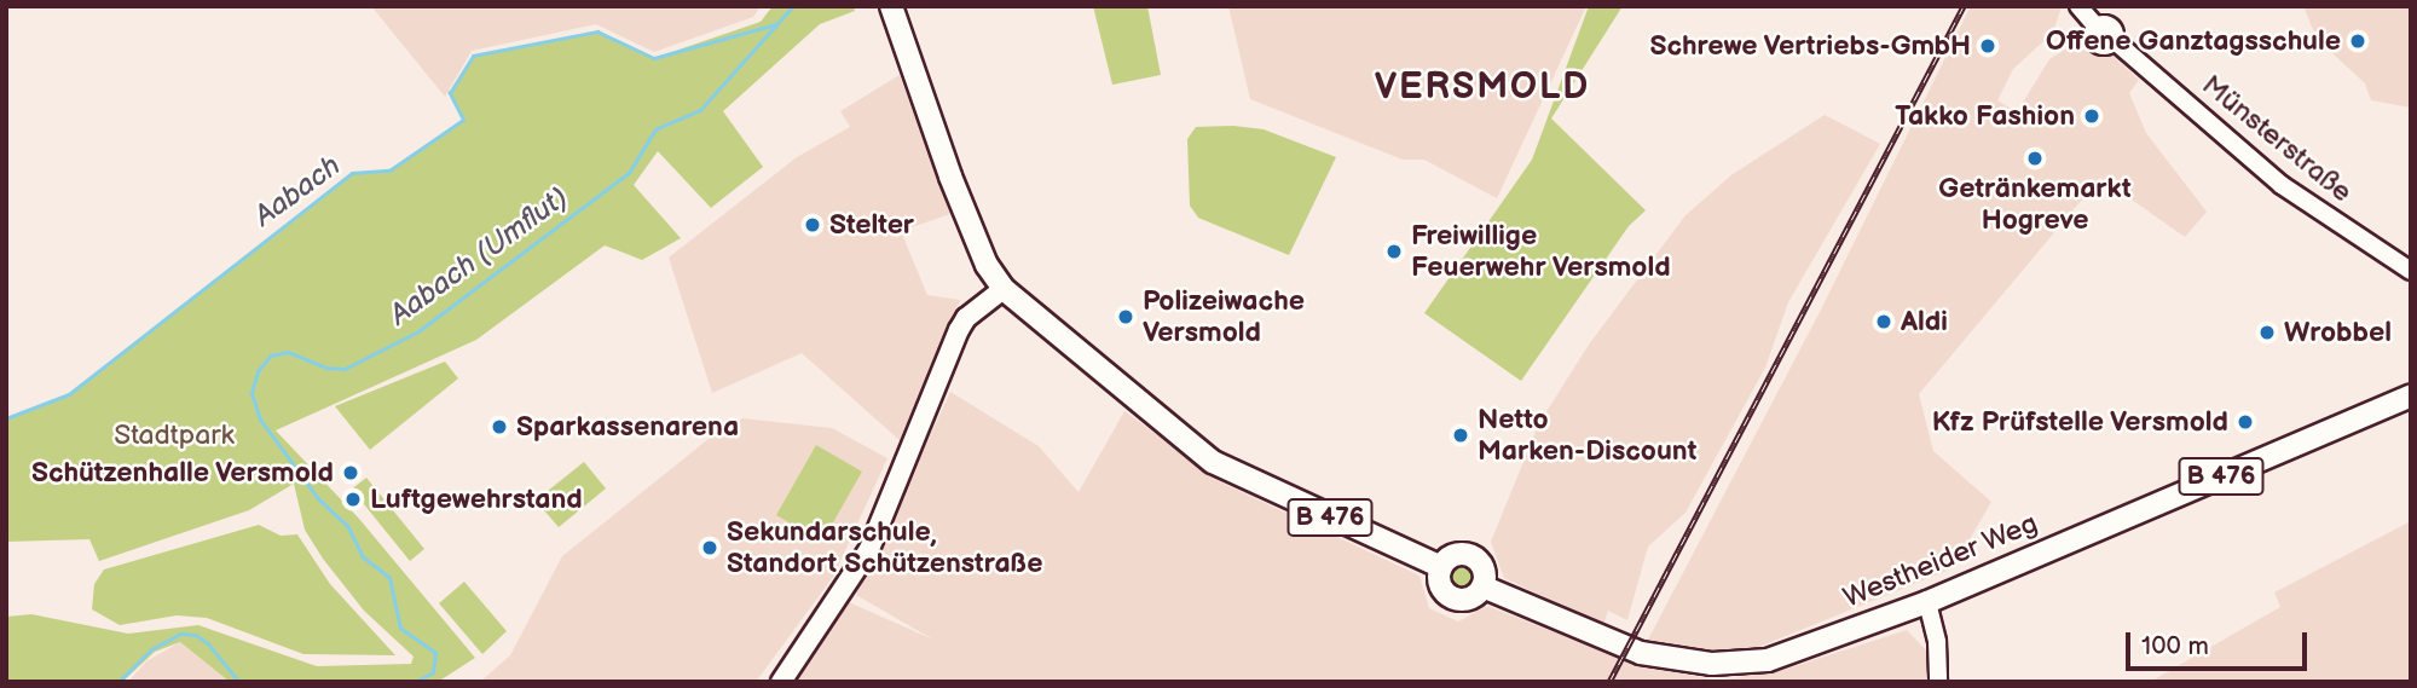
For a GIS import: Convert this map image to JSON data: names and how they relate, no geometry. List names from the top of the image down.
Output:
{
  "streets": {
    "main road": ["B 476", "Westheider Weg"],
    "street": ["Münsterstraße"]
  },
  "crossings": [
    ["B 476", "Westheider Weg"]
  ],
  "districts": ["VERSMOLD"],
  "water": ["Aabach", "Aabach (Umflut)"],
  "parks": ["Stadtpark"],
  "places": [
    "Offene Ganztagsschule",
    "Schrewe Vertriebs-GmbH",
    "Takko Fashion",
    "Getränkemarkt Hogreve",
    "Stelter",
    "Freiwillige Feuerwehr Versmold",
    "Polizeiwache Versmold",
    "Aldi",
    "Wrobbel",
    "Kfz Prüfstelle Versmold",
    "Sparkassenarena",
    "Netto Marken-Discount",
    "Schützenhalle Versmold",
    "Luftgewehrstand",
    "Sekundarschule, Standort Schützenstraße"
  ],
  "scale_bar": "100 m"
}
